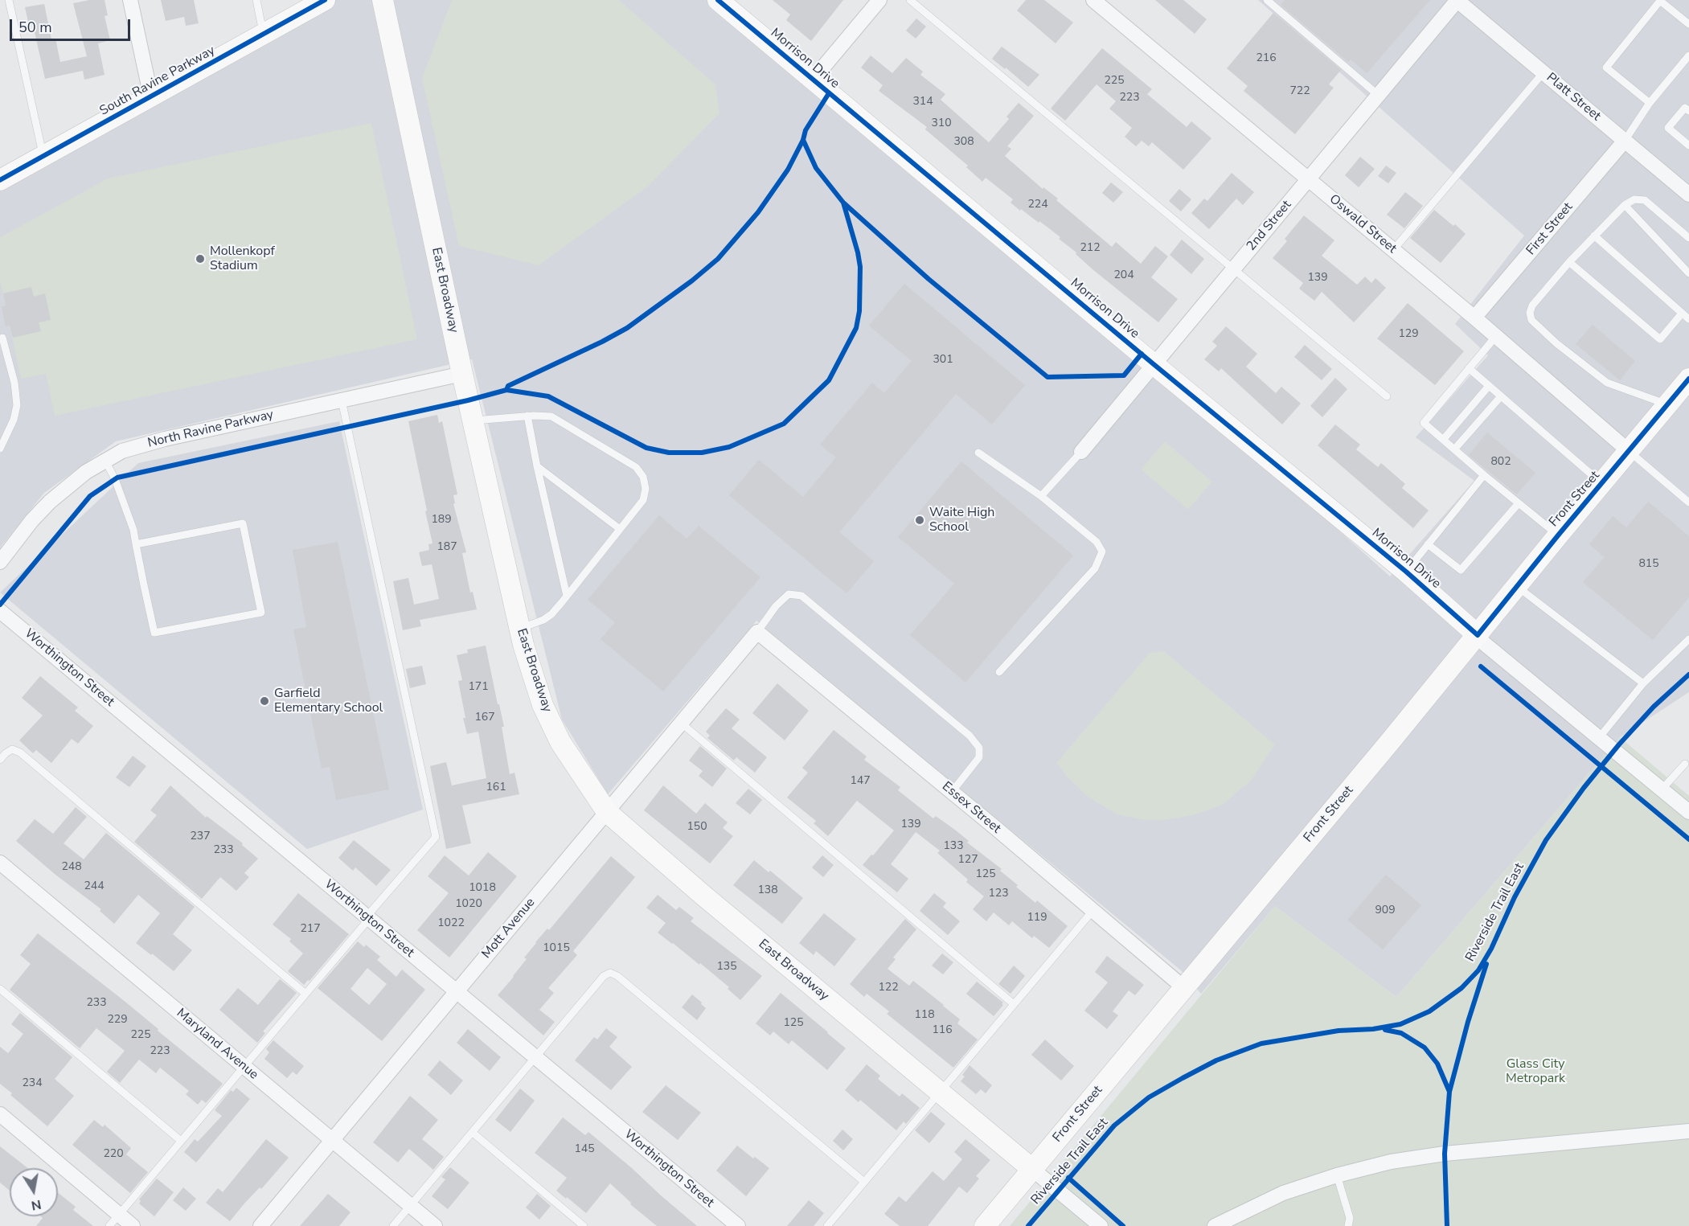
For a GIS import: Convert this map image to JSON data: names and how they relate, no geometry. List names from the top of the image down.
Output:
{
  "streets": {
    "street": [
      "Morrison Drive",
      "South Ravine Parkway",
      "Platt Street",
      "Oswald Street",
      "2nd Street",
      "First Street",
      "East Broadway",
      "North Ravine Parkway",
      "Front Street",
      "Worthington Street",
      "Essex Street",
      "Mott Avenue",
      "Maryland Avenue"
    ],
    "cycle path": ["Riverside Trail East"]
  },
  "crossings": [
    ["Morrison Drive", "2nd Street"],
    ["Morrison Drive", "Front Street"],
    ["Platt Street", "2nd Street"],
    ["Platt Street", "First Street"],
    ["Oswald Street", "2nd Street"],
    ["Oswald Street", "First Street"],
    ["Oswald Street", "Front Street"],
    ["East Broadway", "North Ravine Parkway"],
    ["East Broadway", "Front Street"],
    ["East Broadway", "Mott Avenue"],
    ["Front Street", "Essex Street"],
    ["Worthington Street", "Mott Avenue"],
    ["Essex Street", "Mott Avenue"],
    ["Mott Avenue", "Maryland Avenue"]
  ],
  "parks": ["Glass City Metropark"],
  "places": ["Mollenkopf Stadium", "Waite High School", "Garfield Elementary School"],
  "house_numbers": [
    "216",
    "225",
    "722",
    "223",
    "314",
    "310",
    "308",
    "224",
    "212",
    "204",
    "139",
    "129",
    "301",
    "802",
    "189",
    "187",
    "815",
    "171",
    "167",
    "147",
    "161",
    "139",
    "150",
    "237",
    "133",
    "233",
    "127",
    "248",
    "125",
    "244",
    "1018",
    "138",
    "123",
    "1020",
    "909",
    "119",
    "1022",
    "217",
    "1015",
    "135",
    "122",
    "233",
    "118",
    "229",
    "125",
    "116",
    "225",
    "223",
    "234",
    "145",
    "220"
  ],
  "scale_bar": "50 m",
  "north": "bottom"
}
